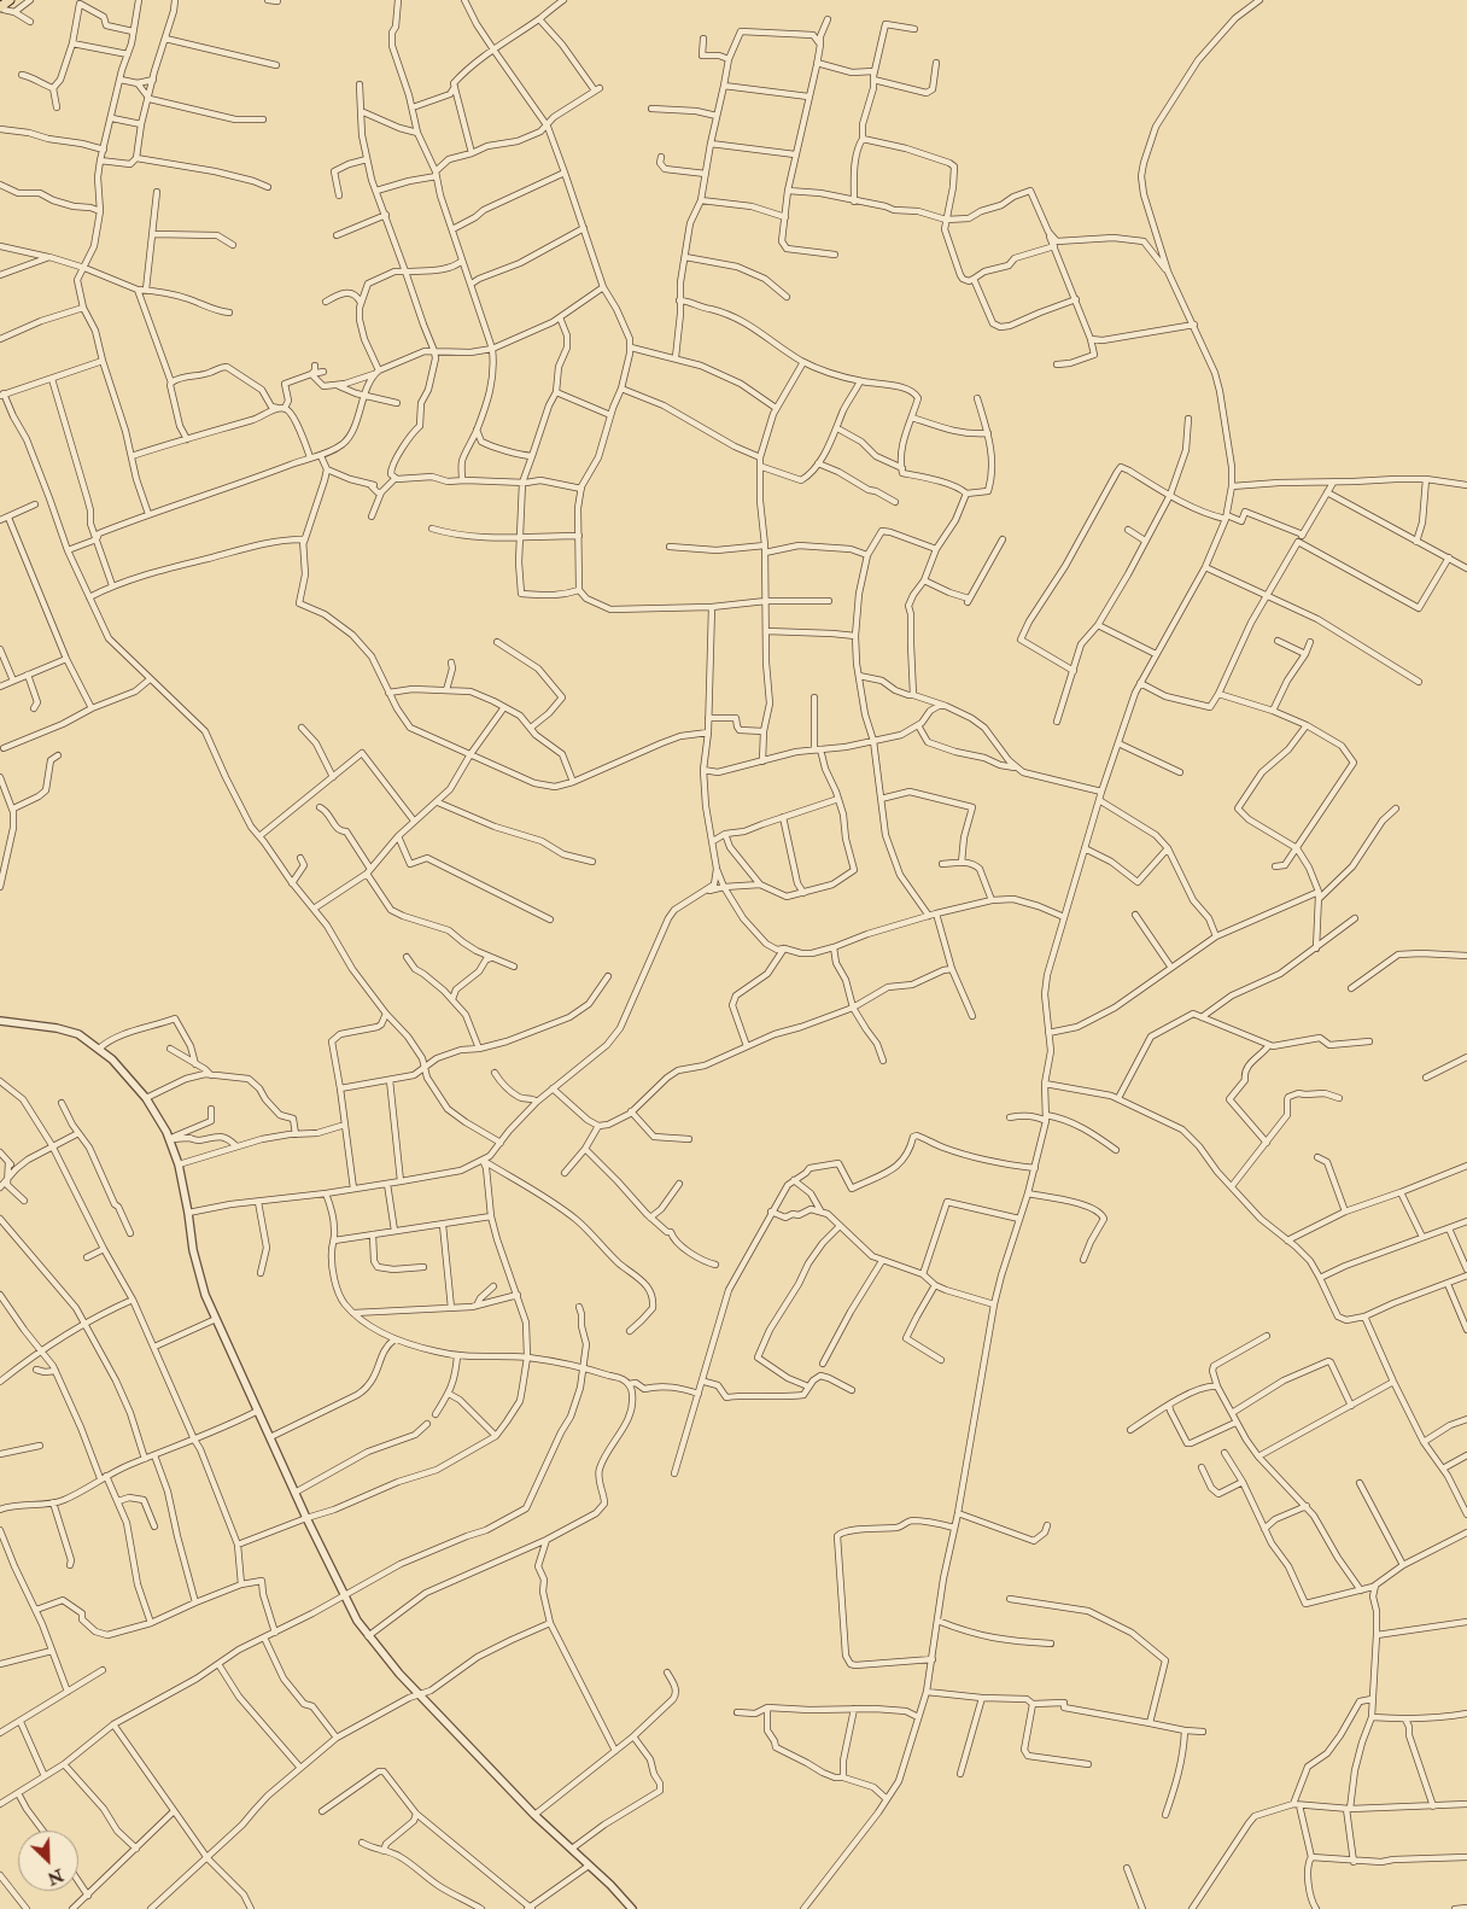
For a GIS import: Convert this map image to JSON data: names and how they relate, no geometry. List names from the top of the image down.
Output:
{
  "north": "bottom right"
}
